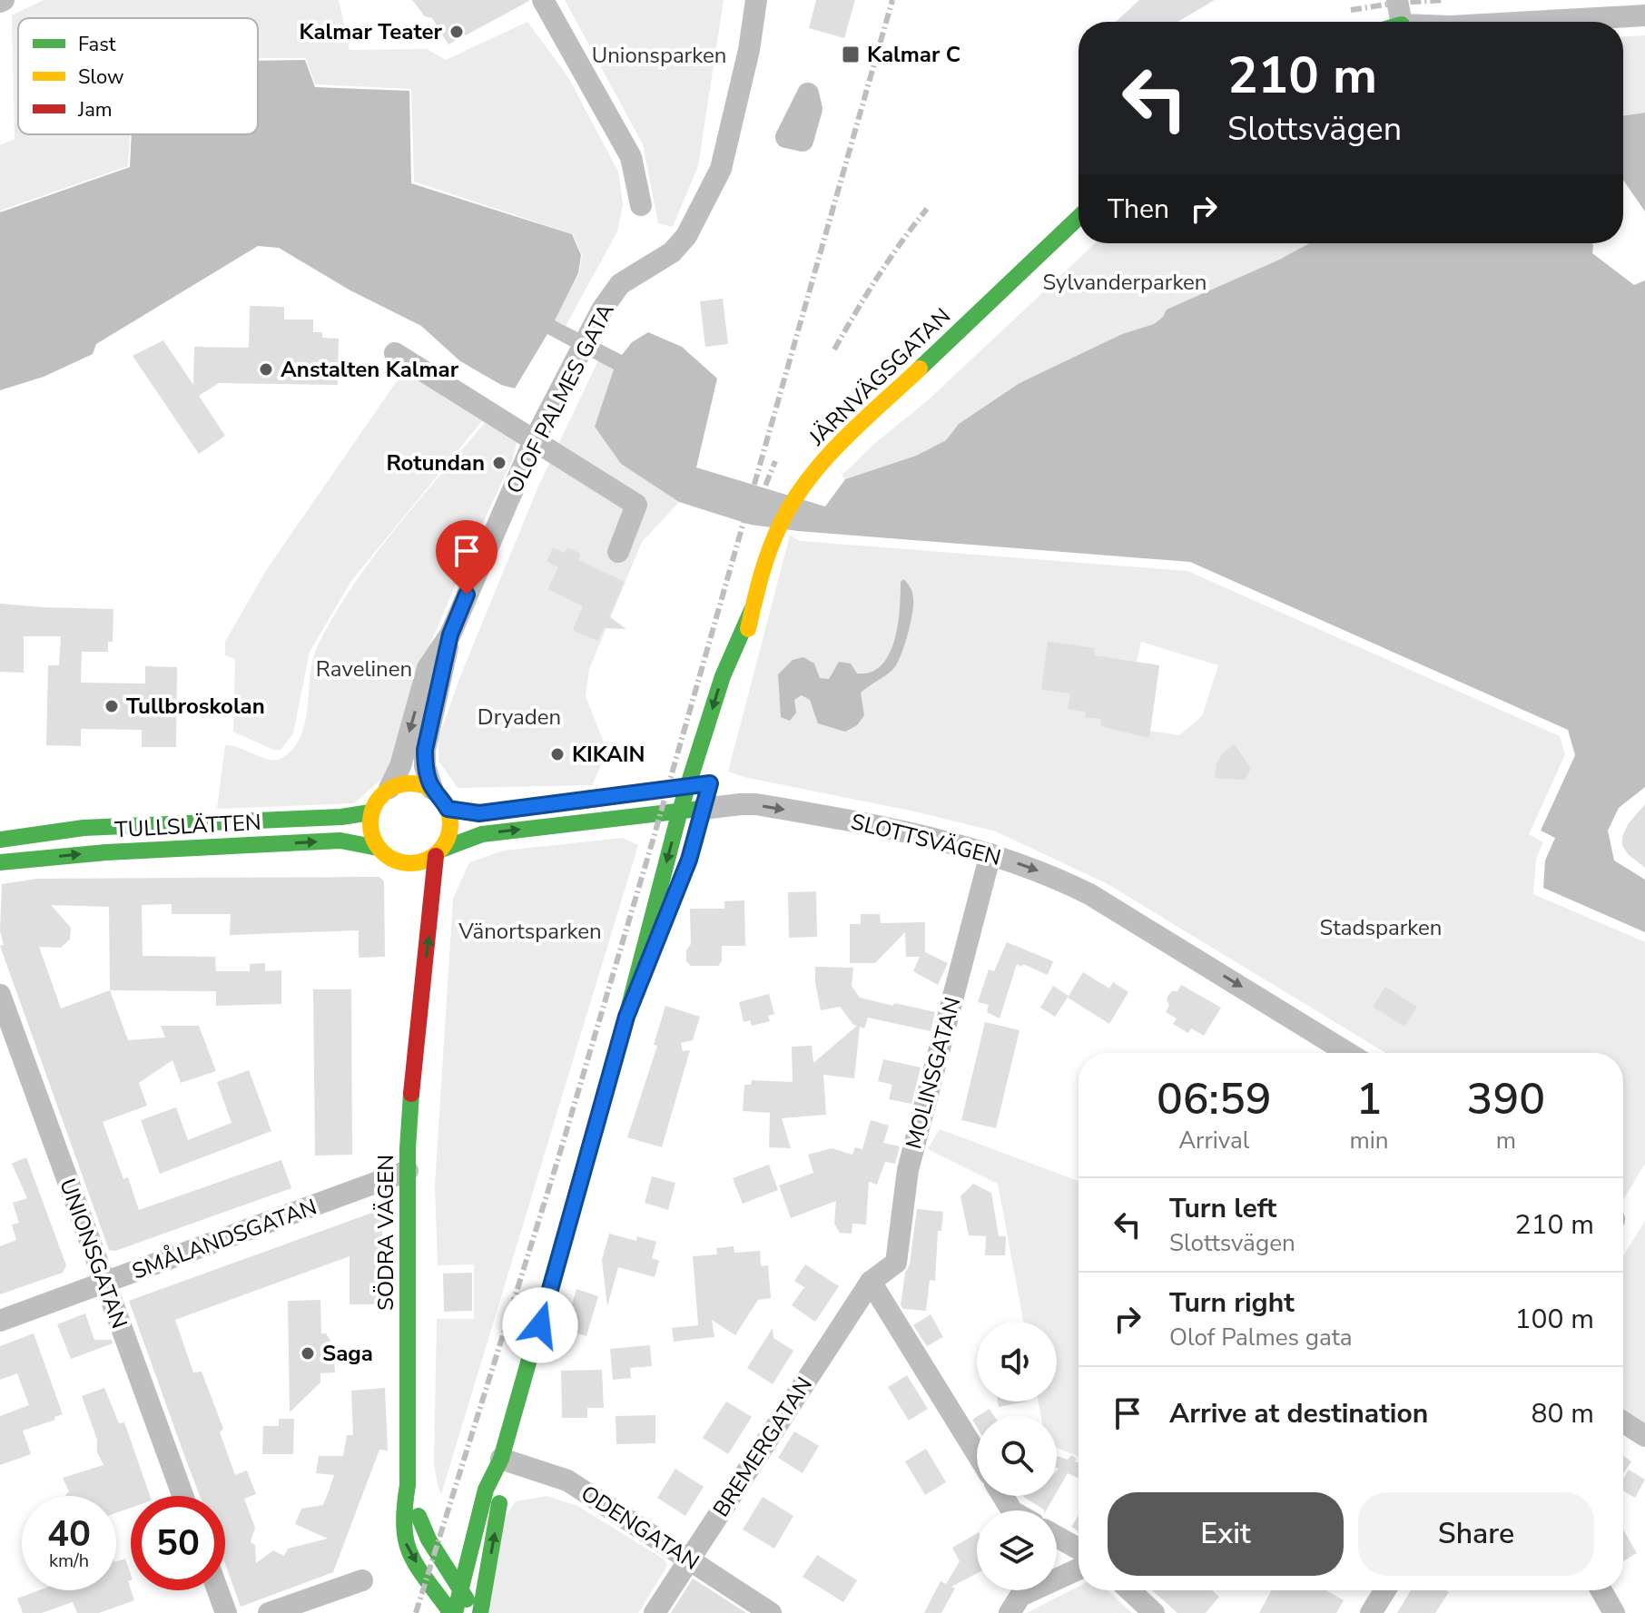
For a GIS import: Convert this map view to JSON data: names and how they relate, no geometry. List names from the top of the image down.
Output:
{
  "streets": {
    "street": [
      "JÄRNVÄGSGATAN",
      "OLOF PALMES GATA",
      "TULLSLÄTTEN",
      "SLOTTSVÄGEN",
      "MOLINSGATAN",
      "SÖDRA VÄGEN",
      "SMÅLANDSGATAN",
      "UNIONSGATAN",
      "BREMERGATAN",
      "ODENGATAN"
    ]
  },
  "crossings": [
    ["JÄRNVÄGSGATAN", "SLOTTSVÄGEN"],
    ["JÄRNVÄGSGATAN", "SÖDRA VÄGEN"],
    ["JÄRNVÄGSGATAN", "ODENGATAN"],
    ["OLOF PALMES GATA", "TULLSLÄTTEN"],
    ["OLOF PALMES GATA", "SLOTTSVÄGEN"],
    ["OLOF PALMES GATA", "SÖDRA VÄGEN"],
    ["TULLSLÄTTEN", "SLOTTSVÄGEN"],
    ["TULLSLÄTTEN", "SÖDRA VÄGEN"],
    ["SLOTTSVÄGEN", "MOLINSGATAN"],
    ["SLOTTSVÄGEN", "SÖDRA VÄGEN"],
    ["MOLINSGATAN", "BREMERGATAN"],
    ["SÖDRA VÄGEN", "SMÅLANDSGATAN"],
    ["SMÅLANDSGATAN", "UNIONSGATAN"],
    ["BREMERGATAN", "ODENGATAN"]
  ],
  "one_way": ["SLOTTSVÄGEN"],
  "parks": [
    "Unionsparken",
    "Sylvanderparken",
    "Ravelinen",
    "Dryaden",
    "Stadsparken",
    "Vänortsparken"
  ],
  "places": {
    "other": [
      "Kalmar Teater",
      "Anstalten Kalmar",
      "Rotundan",
      "Tullbroskolan",
      "KIKAIN",
      "Saga"
    ],
    "transit": ["Kalmar C"]
  },
  "legend": ["Fast", "Slow", "Jam"],
  "page": {
    "turn": ["210 m", "Slottsvägen"],
    "then": "Then",
    "eta": [
      "06:59",
      "Arrival",
      "1",
      "min",
      "390",
      "m"
    ],
    "list": [
      {
        "name": "Turn left",
        "note": "Slottsvägen",
        "value": "210 m"
      },
      {
        "name": "Turn right",
        "note": "Olof Palmes gata",
        "value": "100 m"
      },
      {
        "name": "Arrive at destination",
        "value": "80 m"
      }
    ],
    "buttons": ["Exit", "Share"],
    "speed": "40 km/h",
    "limit": "50"
  }
}
